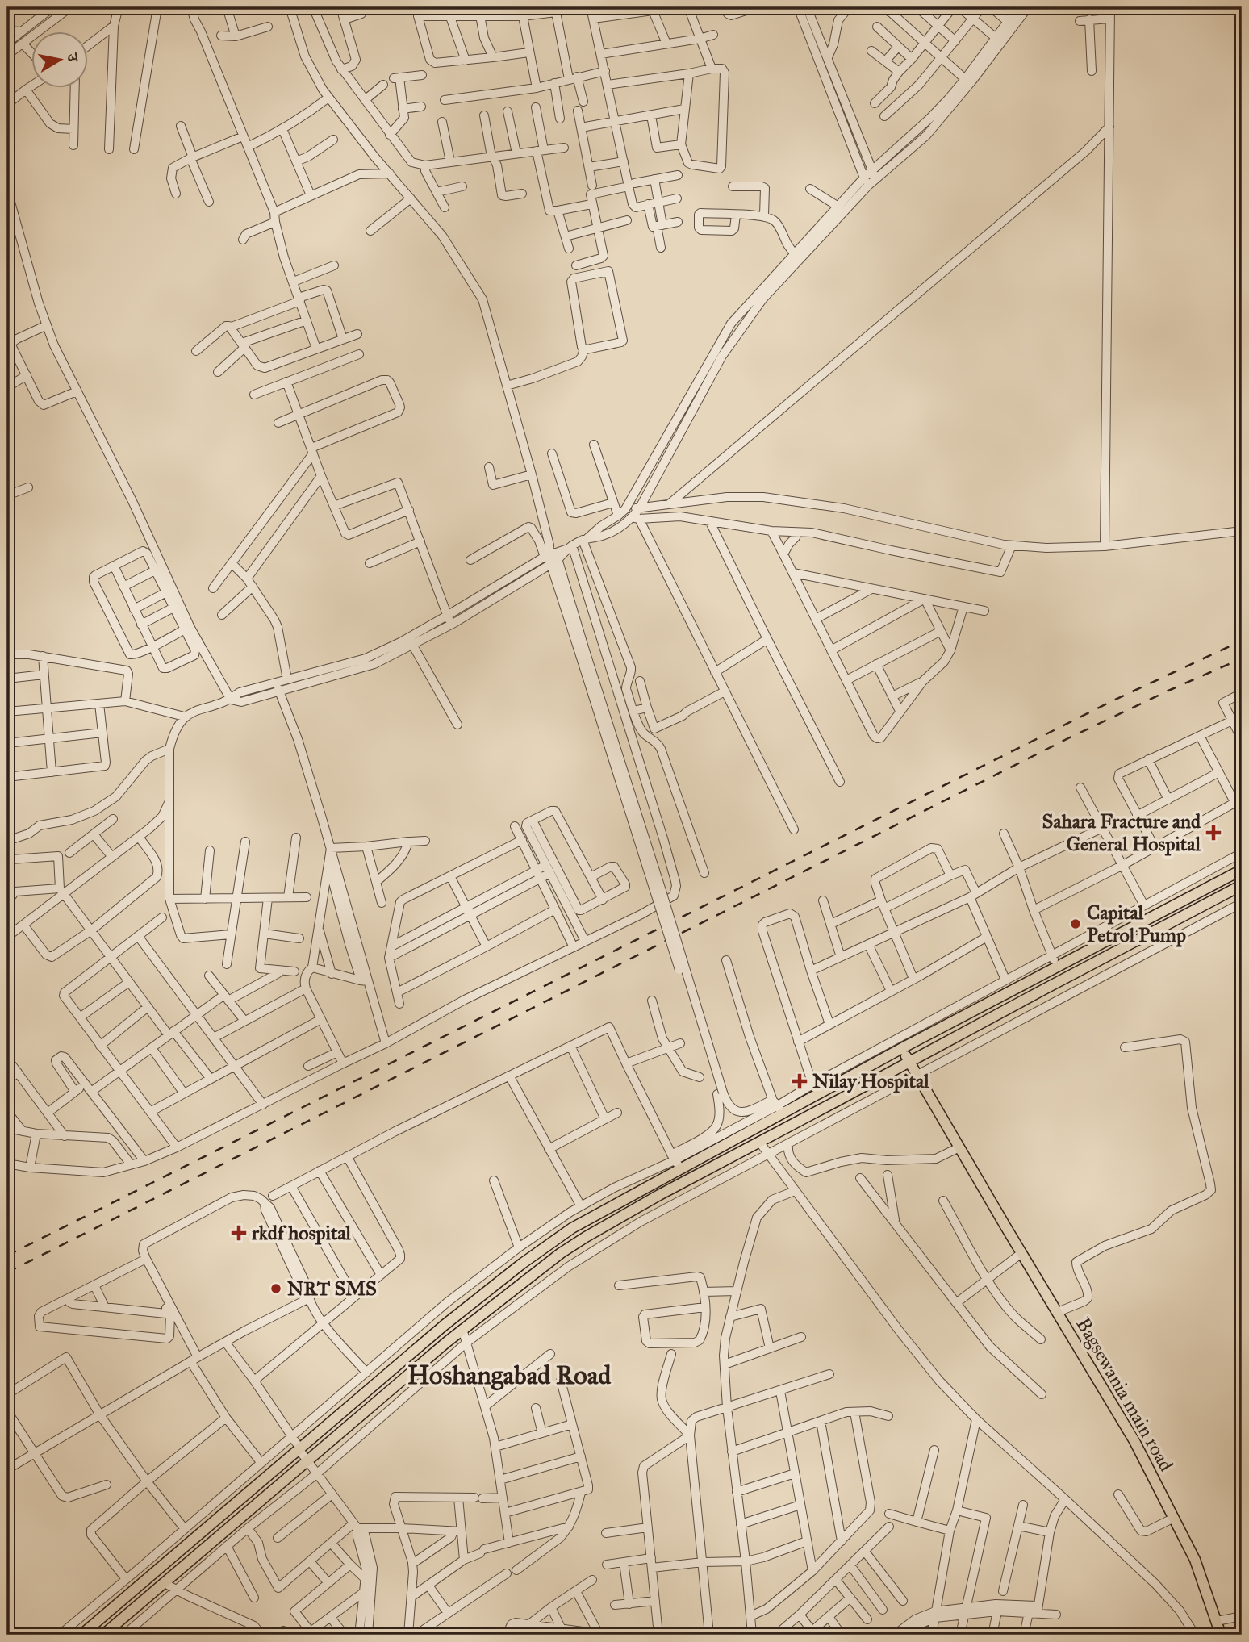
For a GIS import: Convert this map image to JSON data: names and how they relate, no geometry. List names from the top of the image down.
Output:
{
  "streets": {
    "main road": ["Bagsewania main road"]
  },
  "districts": ["Hoshangabad Road"],
  "places": {
    "health": ["Sahara Fracture and General Hospital", "Nilay Hospital", "rkdf hospital"],
    "other": ["Capital Petrol Pump", "NRT SMS"]
  },
  "north": "right"
}
